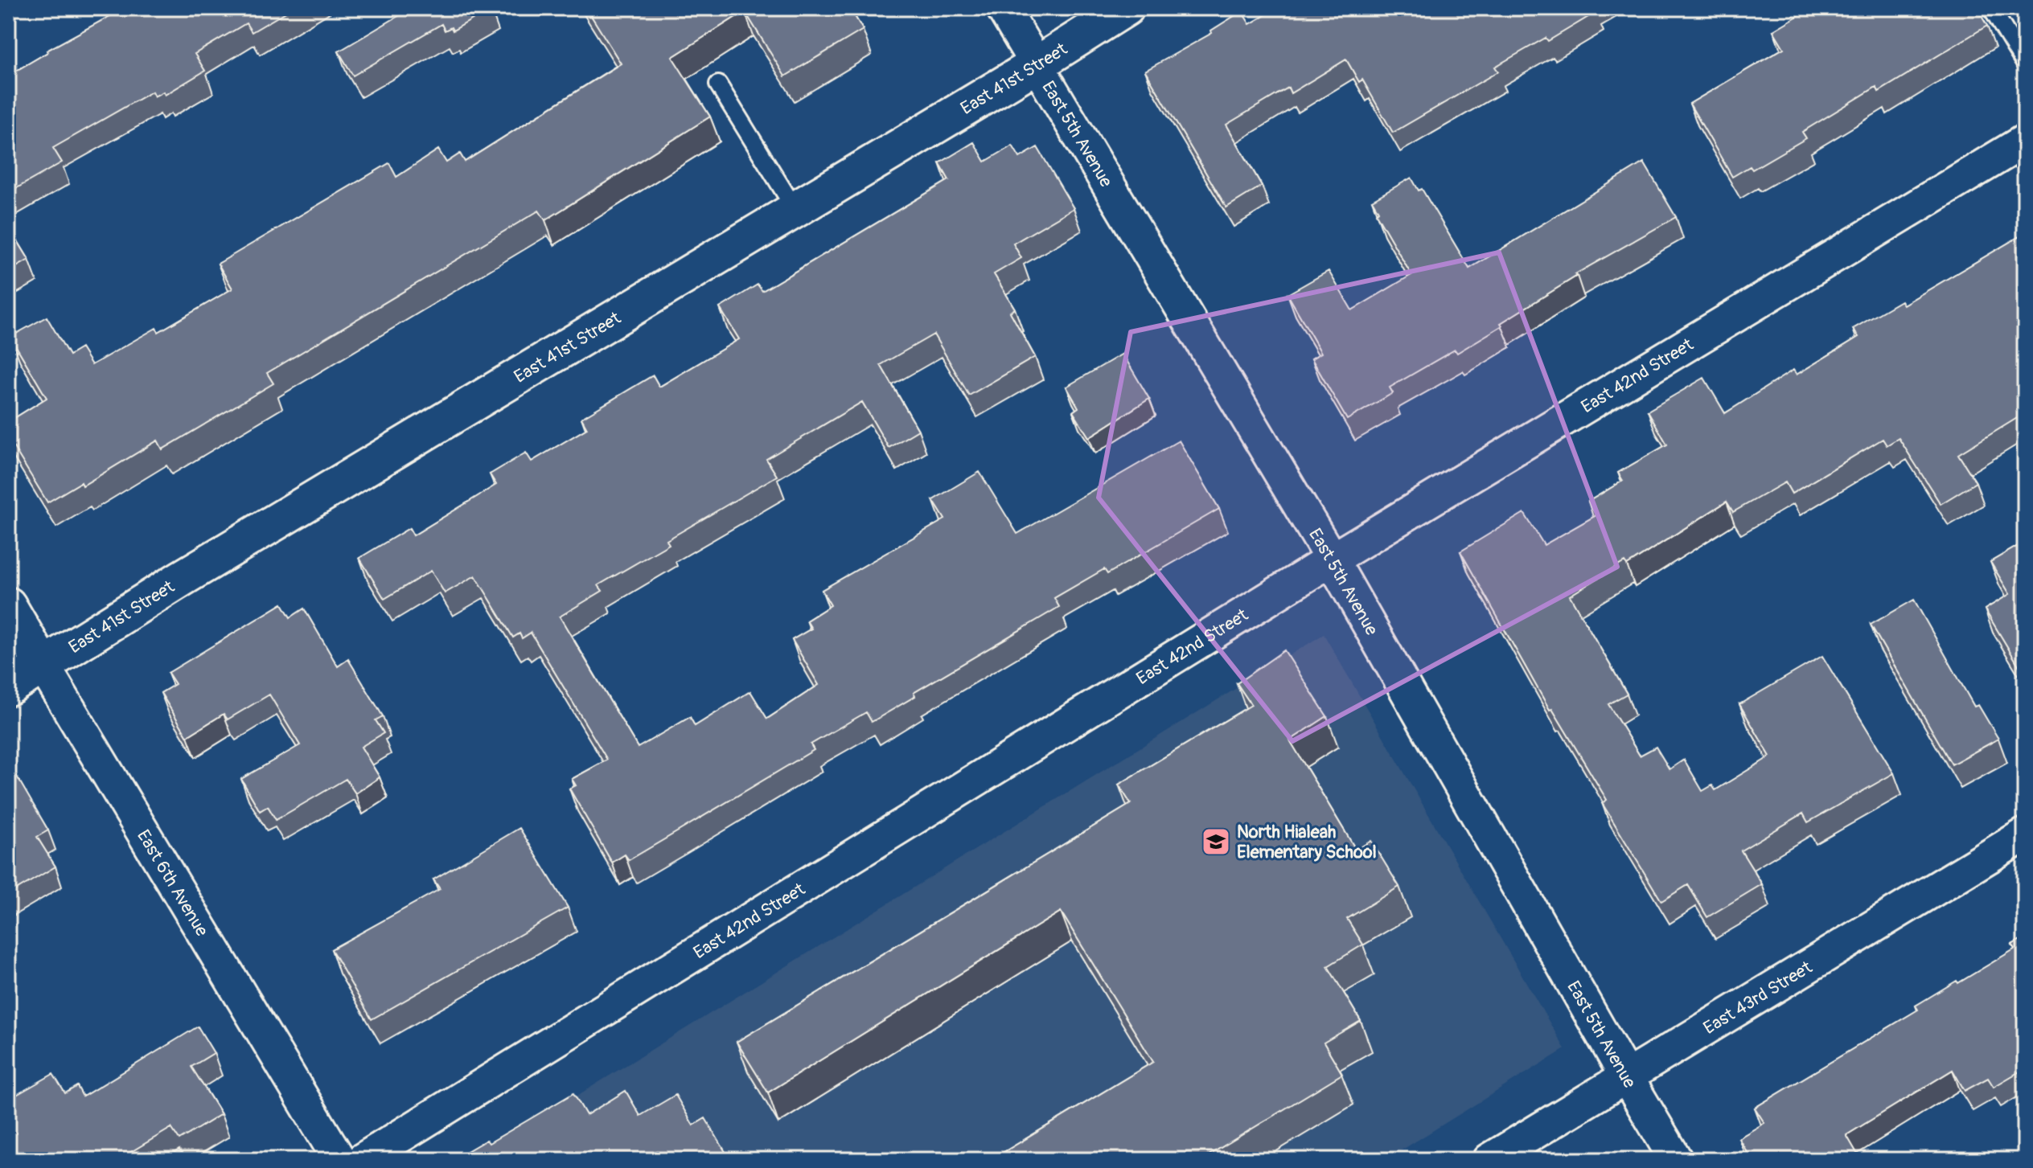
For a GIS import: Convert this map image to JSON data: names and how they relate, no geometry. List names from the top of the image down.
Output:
{
  "streets": {
    "street": [
      "East 41st Street",
      "East 5th Avenue",
      "East 42nd Street",
      "East 6th Avenue",
      "East 43rd Street"
    ]
  },
  "crossings": [
    ["East 41st Street", "East 5th Avenue"],
    ["East 41st Street", "East 6th Avenue"],
    ["East 5th Avenue", "East 42nd Street"],
    ["East 5th Avenue", "East 43rd Street"]
  ],
  "places": {
    "school or university": ["North Hialeah Elementary School"]
  }
}
